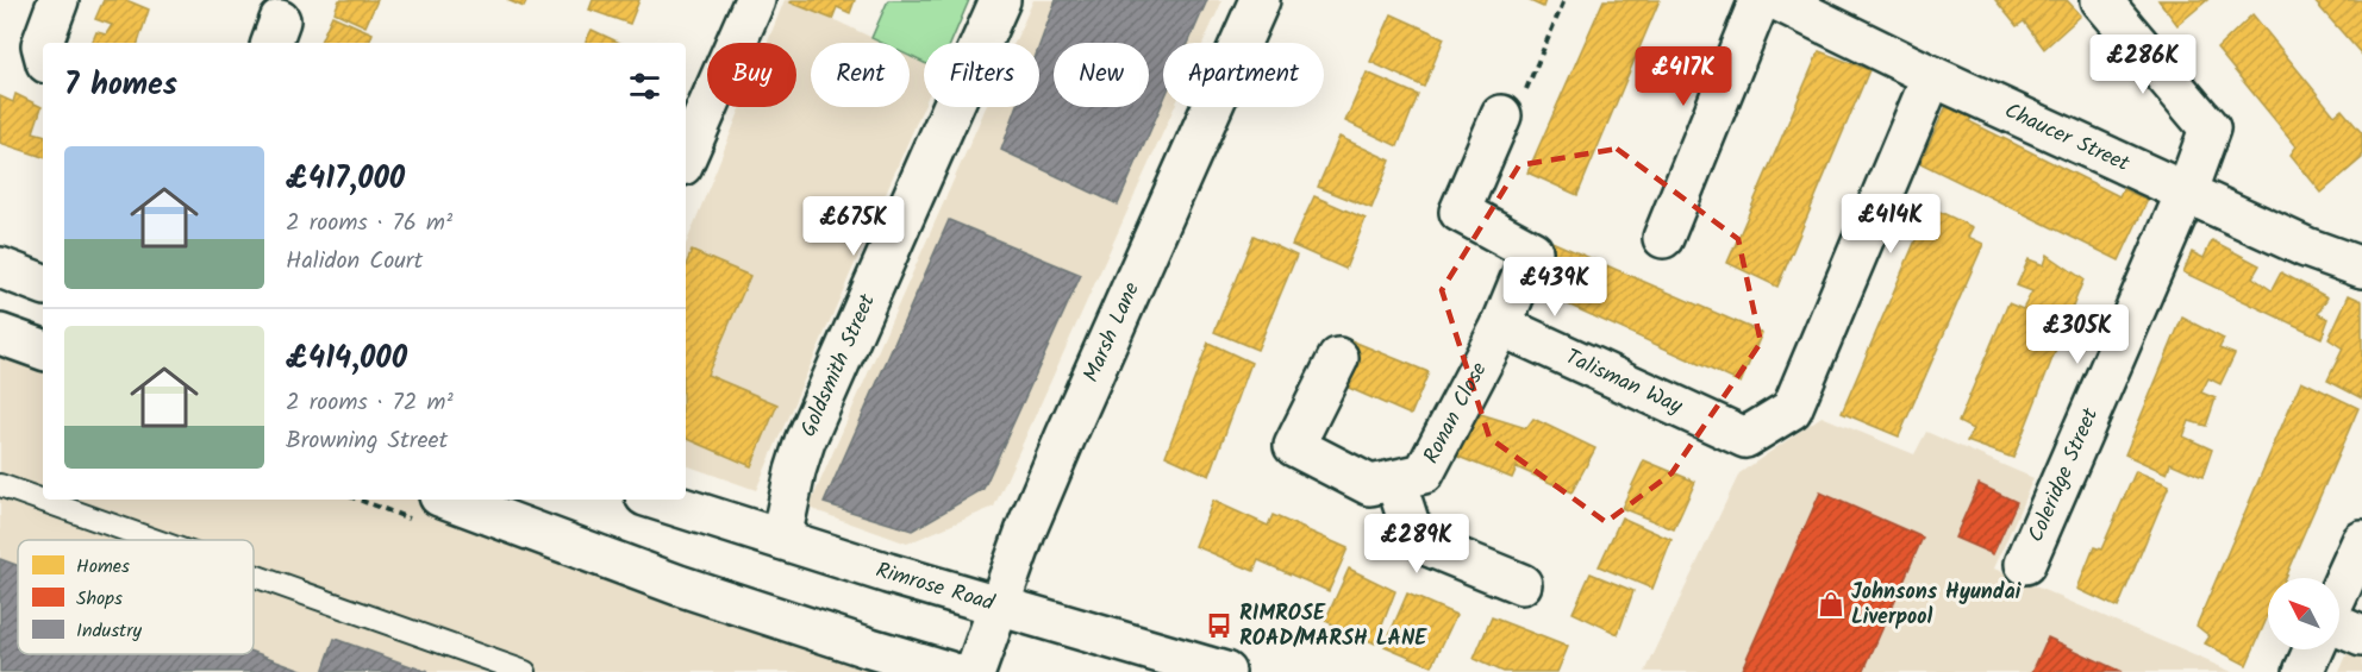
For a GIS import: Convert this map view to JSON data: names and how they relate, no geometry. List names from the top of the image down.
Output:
{
  "streets": {
    "main road": [
      "Chaucer Street",
      "Marsh Lane",
      "Goldsmith Street",
      "Talisman Way",
      "Ronan Close",
      "Coleridge Street",
      "Rimrose Road"
    ]
  },
  "crossings": [
    ["Chaucer Street", "Talisman Way"],
    ["Chaucer Street", "Coleridge Street"],
    ["Marsh Lane", "Rimrose Road"],
    ["Goldsmith Street", "Rimrose Road"],
    ["Talisman Way", "Ronan Close"]
  ],
  "places": {
    "shop": ["Johnsons Hyundai Liverpool"],
    "bus stop": ["RIMROSE ROAD/MARSH LANE"]
  },
  "legend": ["Homes", "Shops", "Industry"],
  "north": "top left",
  "page": {
    "price": [
      "£286K",
      "£417K",
      "£414K",
      "£675K",
      "£439K",
      "£305K",
      "£289K"
    ],
    "chip": [
      "Buy",
      "Rent",
      "Filters",
      "New",
      "Apartment"
    ],
    "heading": "7 homes",
    "list": [
      {
        "name": "£417,000",
        "note": "2 rooms · 76 m² · Halidon Court"
      },
      {
        "name": "£414,000",
        "note": "2 rooms · 72 m² · Browning Street"
      }
    ]
  }
}
